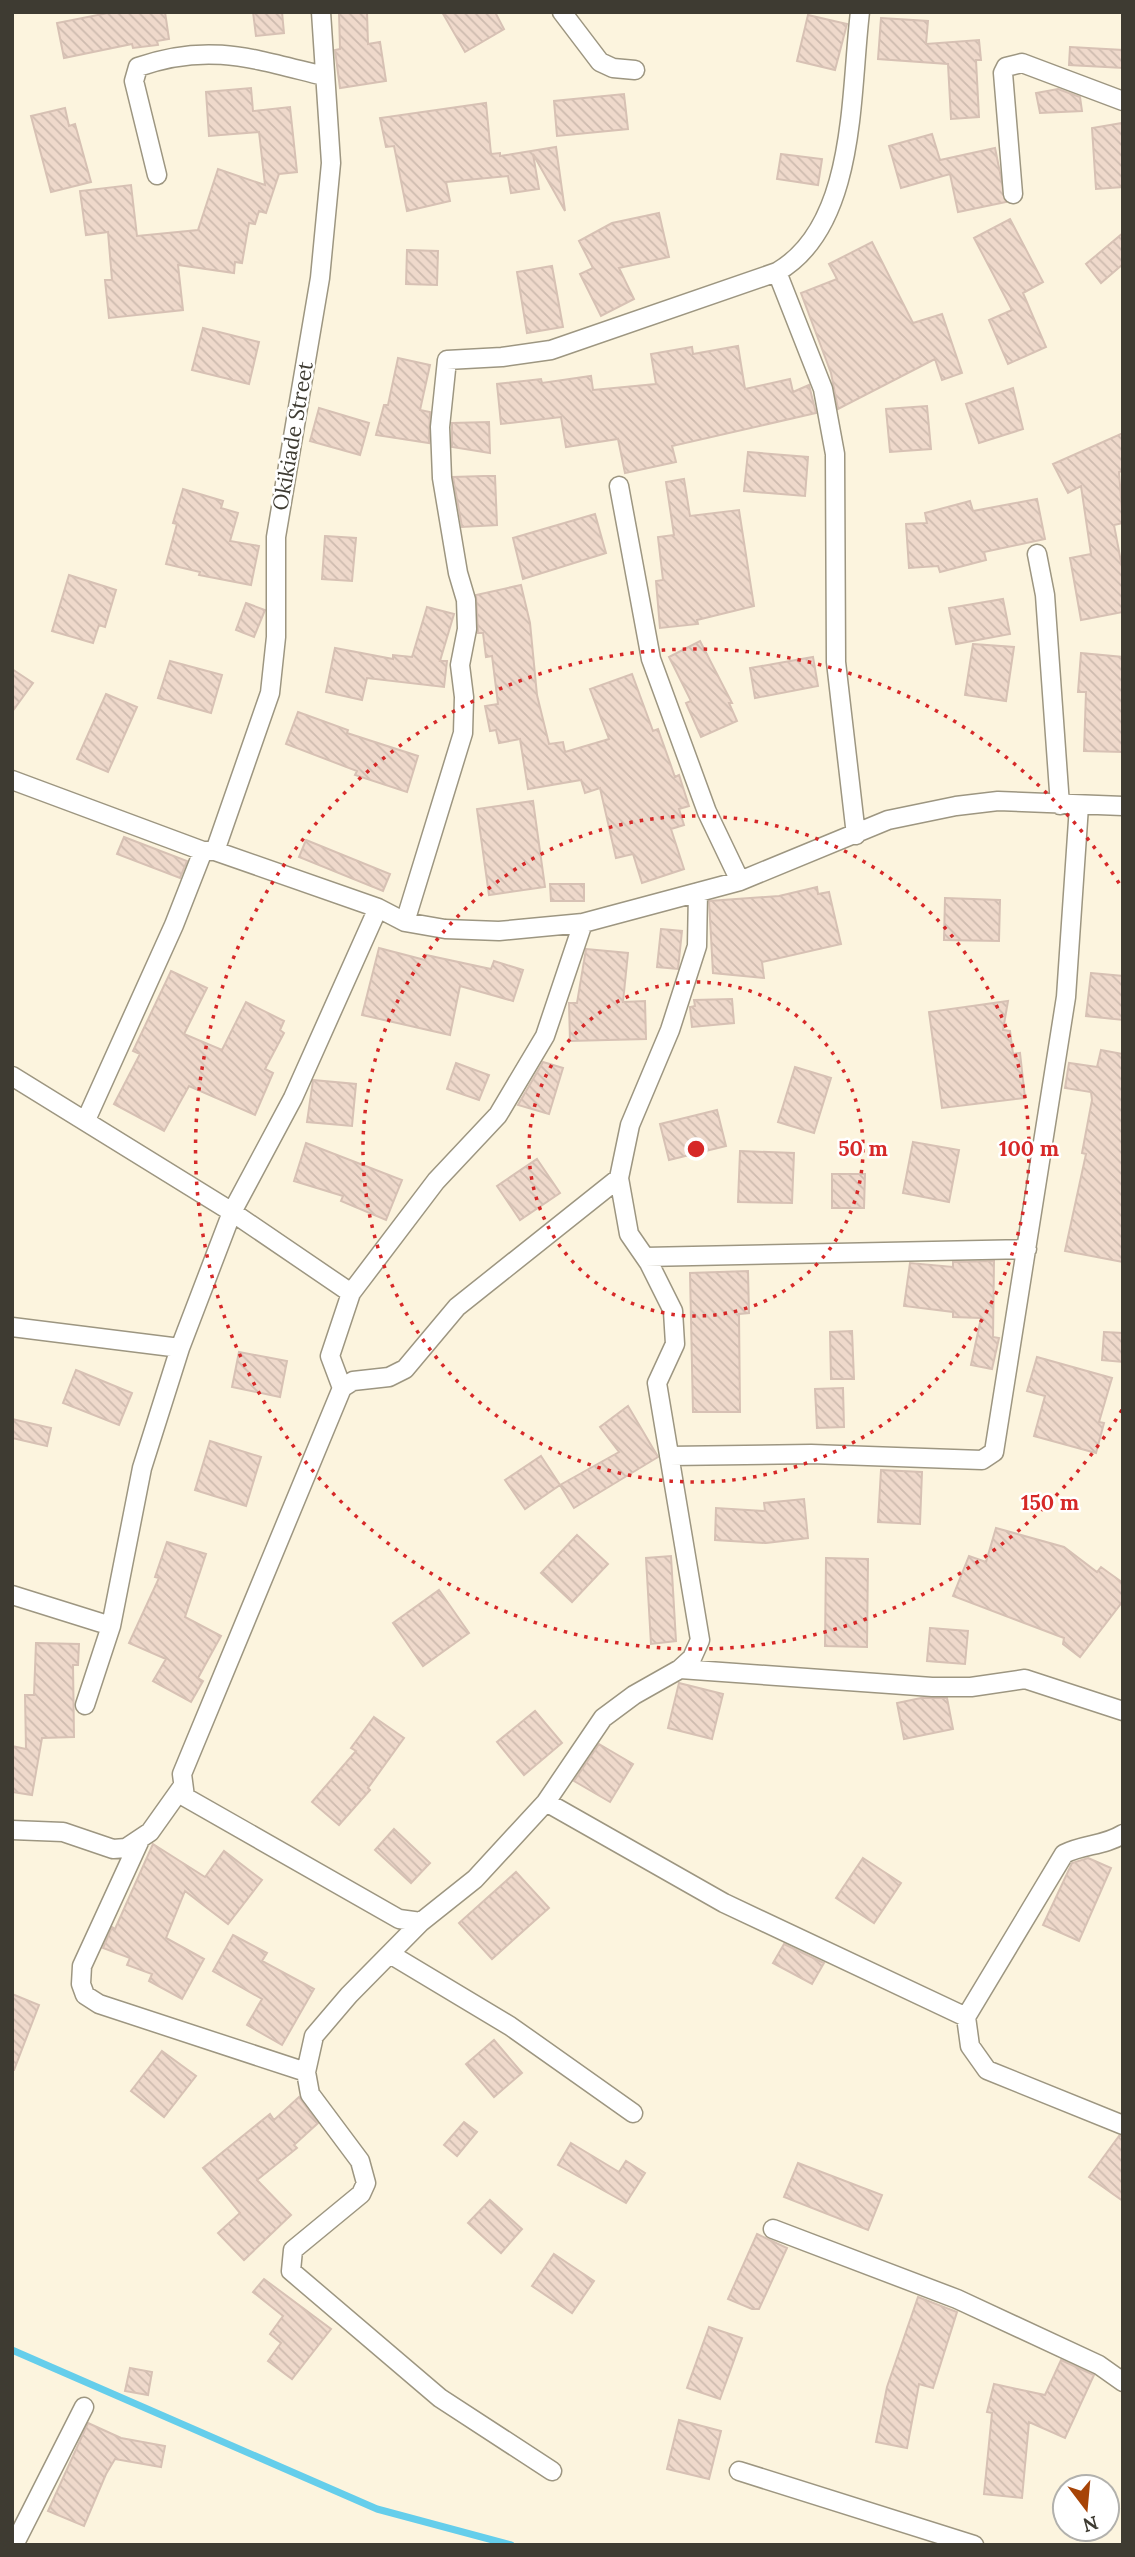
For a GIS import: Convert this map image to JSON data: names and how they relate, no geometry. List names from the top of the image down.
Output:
{
  "streets": {
    "street": ["Okikiade Street"]
  },
  "north": "bottom",
  "rings": ["50 m", "100 m", "150 m"]
}
